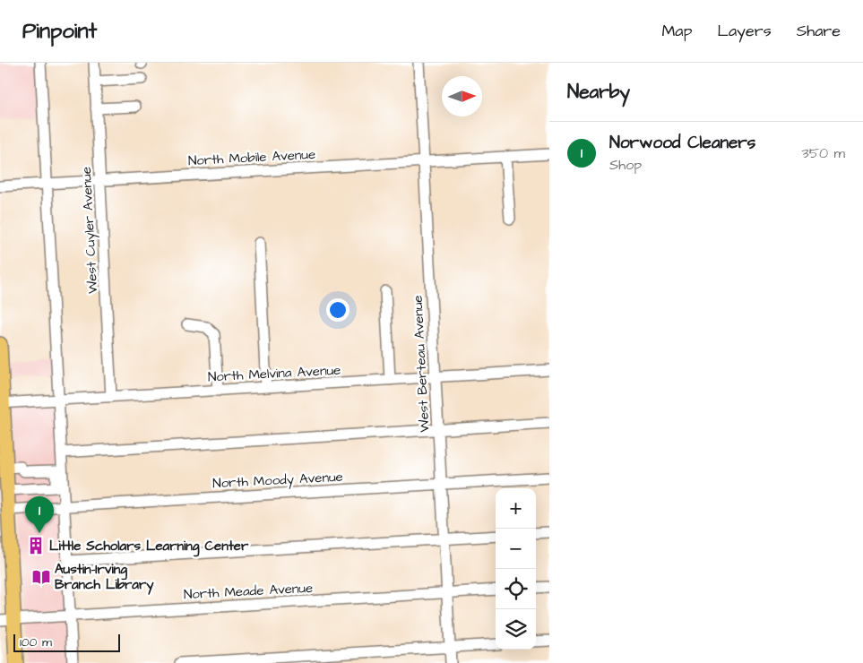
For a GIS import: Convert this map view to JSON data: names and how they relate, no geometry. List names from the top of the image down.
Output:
{
  "streets": {
    "street": [
      "North Mobile Avenue",
      "West Cuyler Avenue",
      "West Berteau Avenue",
      "North Melvina Avenue",
      "North Moody Avenue",
      "North Meade Avenue"
    ]
  },
  "crossings": [
    ["North Mobile Avenue", "West Cuyler Avenue"],
    ["North Mobile Avenue", "West Berteau Avenue"],
    ["West Cuyler Avenue", "North Melvina Avenue"],
    ["West Berteau Avenue", "North Melvina Avenue"],
    ["West Berteau Avenue", "North Moody Avenue"],
    ["West Berteau Avenue", "North Meade Avenue"]
  ],
  "places": {
    "building": ["Little Scholars Learning Center"],
    "library": ["Austin-Irving Branch Library"]
  },
  "scale_bar": "100 m",
  "north": "right",
  "page": {
    "header": "Pinpoint",
    "nav": ["Map", "Layers", "Share"],
    "heading": "Nearby",
    "list": [
      {
        "mark": "1",
        "name": "Norwood Cleaners",
        "note": "Shop",
        "value": "350 m"
      }
    ],
    "map_buttons": ["+", "−"],
    "pins": "1",
    "scale": "100 m"
  }
}
